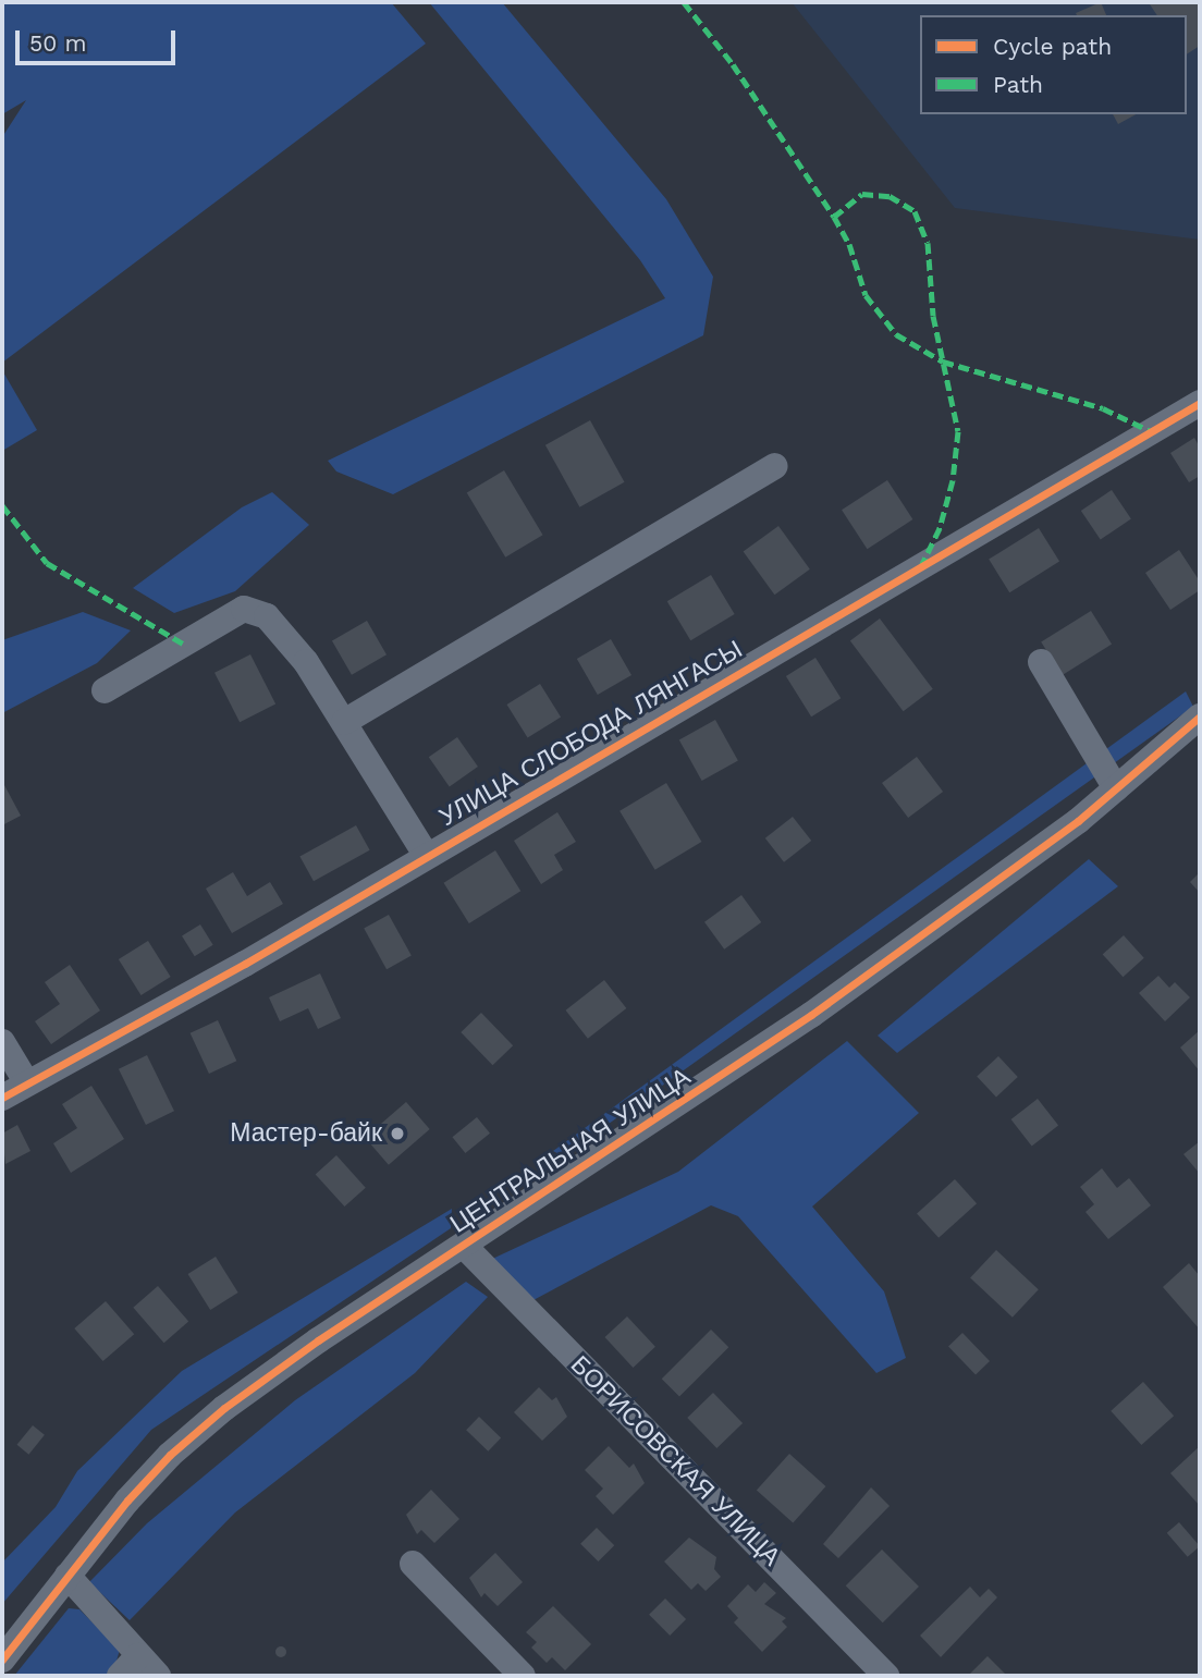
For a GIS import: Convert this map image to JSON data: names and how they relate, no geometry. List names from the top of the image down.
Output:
{
  "streets": {
    "street": ["УЛИЦА СЛОБОДА ЛЯНГАСЫ", "ЦЕНТРАЛЬНАЯ УЛИЦА", "БОРИСОВСКАЯ УЛИЦА"]
  },
  "crossings": [
    ["ЦЕНТРАЛЬНАЯ УЛИЦА", "БОРИСОВСКАЯ УЛИЦА"]
  ],
  "places": ["Мастер-байк"],
  "legend": ["Cycle path", "Path"],
  "scale_bar": "50 m"
}
